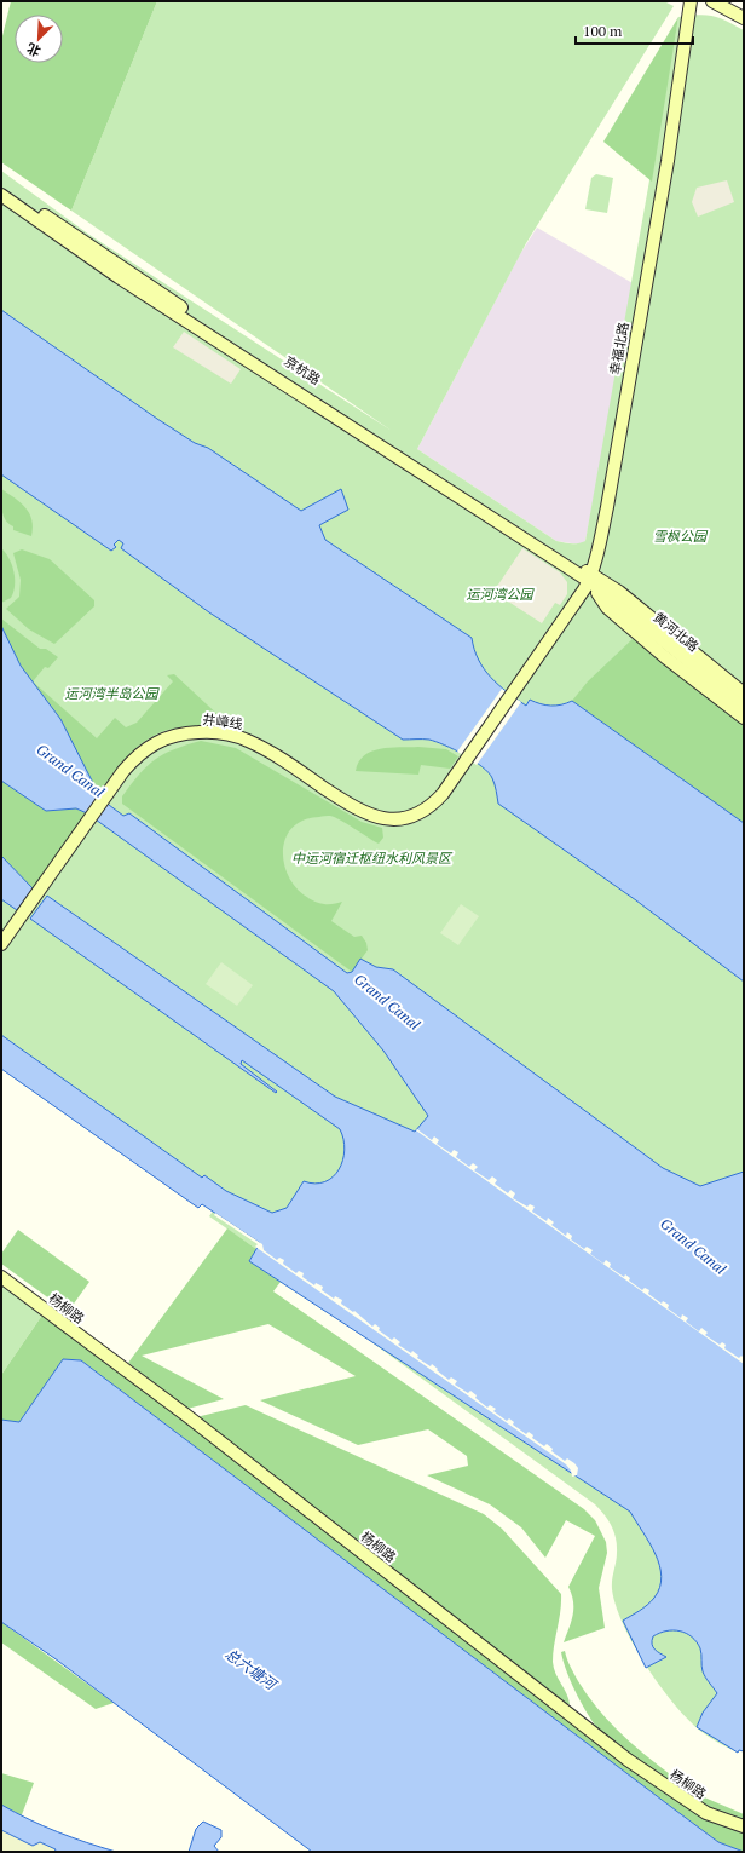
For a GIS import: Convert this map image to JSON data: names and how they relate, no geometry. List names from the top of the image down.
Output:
{
  "streets": {
    "street": [
      "幸福北路",
      "京杭路",
      "黄河北路",
      "井嶂线",
      "杨柳路"
    ]
  },
  "crossings": [
    ["幸福北路", "京杭路"],
    ["幸福北路", "黄河北路"],
    ["幸福北路", "井嶂线"],
    ["京杭路", "黄河北路"]
  ],
  "water": ["Grand Canal", "总六塘河"],
  "parks": [
    "雪枫公园",
    "运河湾公园",
    "运河湾半岛公园",
    "中运河宿迁枢纽水利风景区"
  ],
  "scale_bar": "100 m",
  "north": "bottom left"
}
